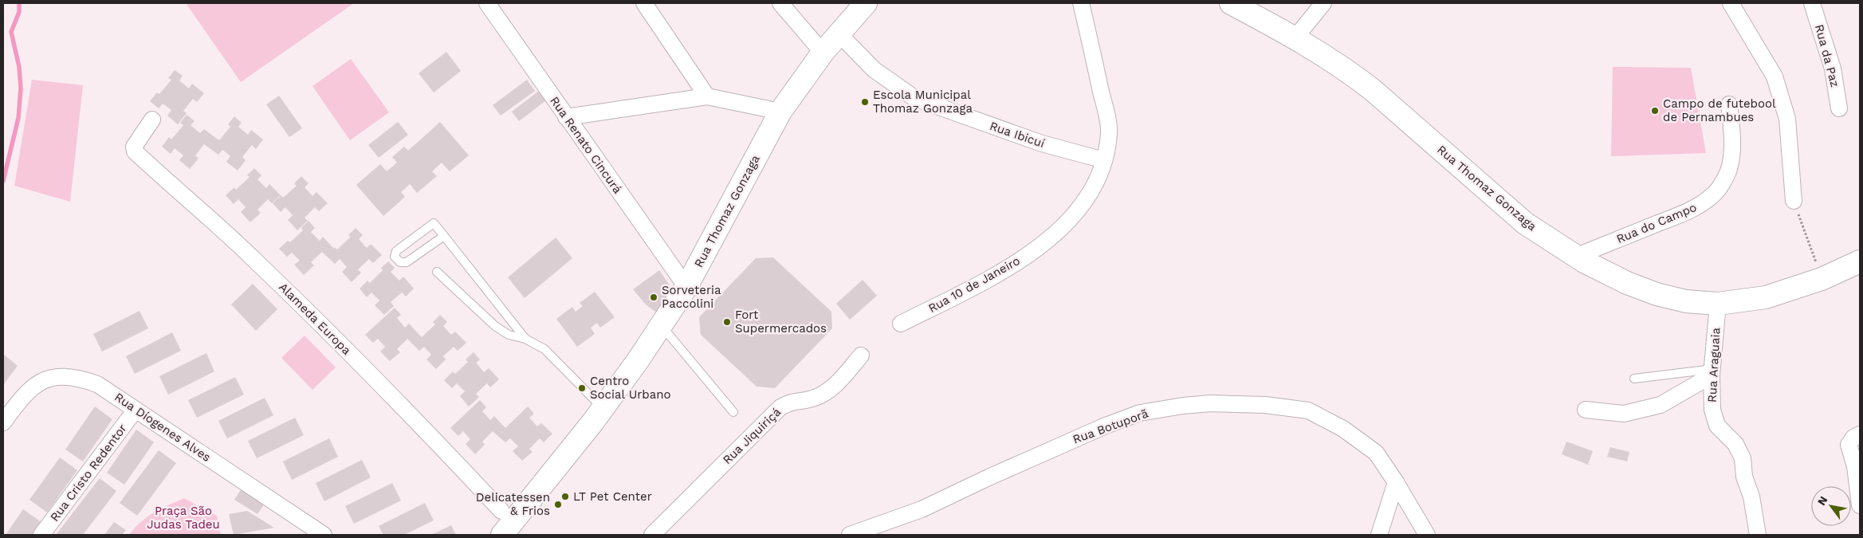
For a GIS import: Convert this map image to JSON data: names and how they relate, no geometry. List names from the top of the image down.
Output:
{
  "streets": {
    "main road": ["Rua Thomaz Gonzaga"],
    "street": [
      "Rua da Paz",
      "Rua Ibicuí",
      "Rua Renato Cincurá",
      "Rua do Campo",
      "Rua 10 de Janeiro",
      "Alameda Europa",
      "Rua Araguaia",
      "Rua Botuporã",
      "Rua Díogenes Alves",
      "Rua Jiquiriçá",
      "Rua Cristo Redentor"
    ]
  },
  "crossings": [
    ["Rua Ibicuí", "Rua Thomaz Gonzaga"],
    ["Rua Ibicuí", "Rua 10 de Janeiro"],
    ["Rua Renato Cincurá", "Rua Thomaz Gonzaga"],
    ["Rua Thomaz Gonzaga", "Rua do Campo"],
    ["Rua Thomaz Gonzaga", "Alameda Europa"],
    ["Rua Thomaz Gonzaga", "Rua Araguaia"],
    ["Rua Díogenes Alves", "Rua Cristo Redentor"]
  ],
  "parks": ["Praça São Judas Tadeu"],
  "places": [
    "Escola Municipal Thomaz Gonzaga",
    "Campo de futebool de Pernambues",
    "Sorveteria Paccolini",
    "Fort Supermercados",
    "Centro Social Urbano",
    "LT Pet Center",
    "Delicatessen & Frios"
  ],
  "north": "top left"
}
